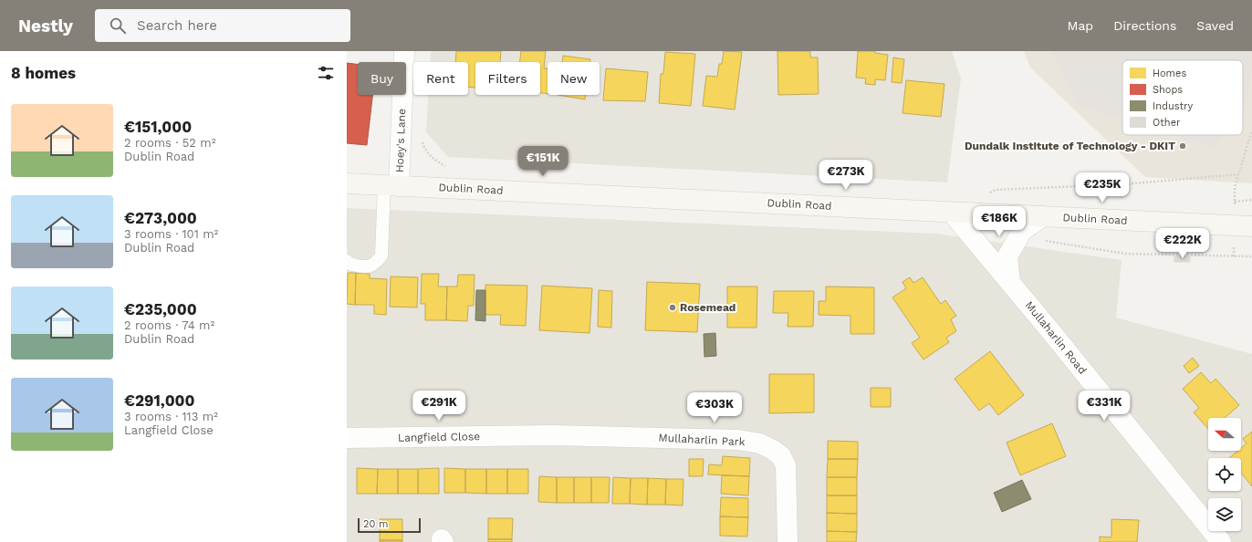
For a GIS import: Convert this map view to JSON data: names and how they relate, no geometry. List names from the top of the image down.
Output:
{
  "streets": {
    "main road": ["Dublin Road"],
    "street": [
      "Hoey's Lane",
      "Mullaharlin Road",
      "Langfield Close",
      "Mullaharlin Park"
    ]
  },
  "crossings": [
    ["Hoey's Lane", "Dublin Road"],
    ["Dublin Road", "Mullaharlin Road"],
    ["Langfield Close", "Mullaharlin Park"]
  ],
  "places": ["Dundalk Institute of Technology - DKIT", "Rosemead"],
  "legend": [
    "Homes",
    "Shops",
    "Industry",
    "Other"
  ],
  "scale_bar": "20 m",
  "north": "left",
  "page": {
    "header": "Nestly",
    "search": "Search here",
    "nav": ["Map", "Directions", "Saved"],
    "heading": "8 homes",
    "chip": [
      "Buy",
      "Rent",
      "Filters",
      "New"
    ],
    "list": [
      {
        "name": "€151,000",
        "note": "2 rooms · 52 m² · Dublin Road"
      },
      {
        "name": "€273,000",
        "note": "3 rooms · 101 m² · Dublin Road"
      },
      {
        "name": "€235,000",
        "note": "2 rooms · 74 m² · Dublin Road"
      },
      {
        "name": "€291,000",
        "note": "3 rooms · 113 m² · Langfield Close"
      }
    ],
    "price": [
      "€151K",
      "€273K",
      "€235K",
      "€186K",
      "€222K",
      "€291K",
      "€331K",
      "€303K"
    ],
    "scale": "20 m"
  }
}
